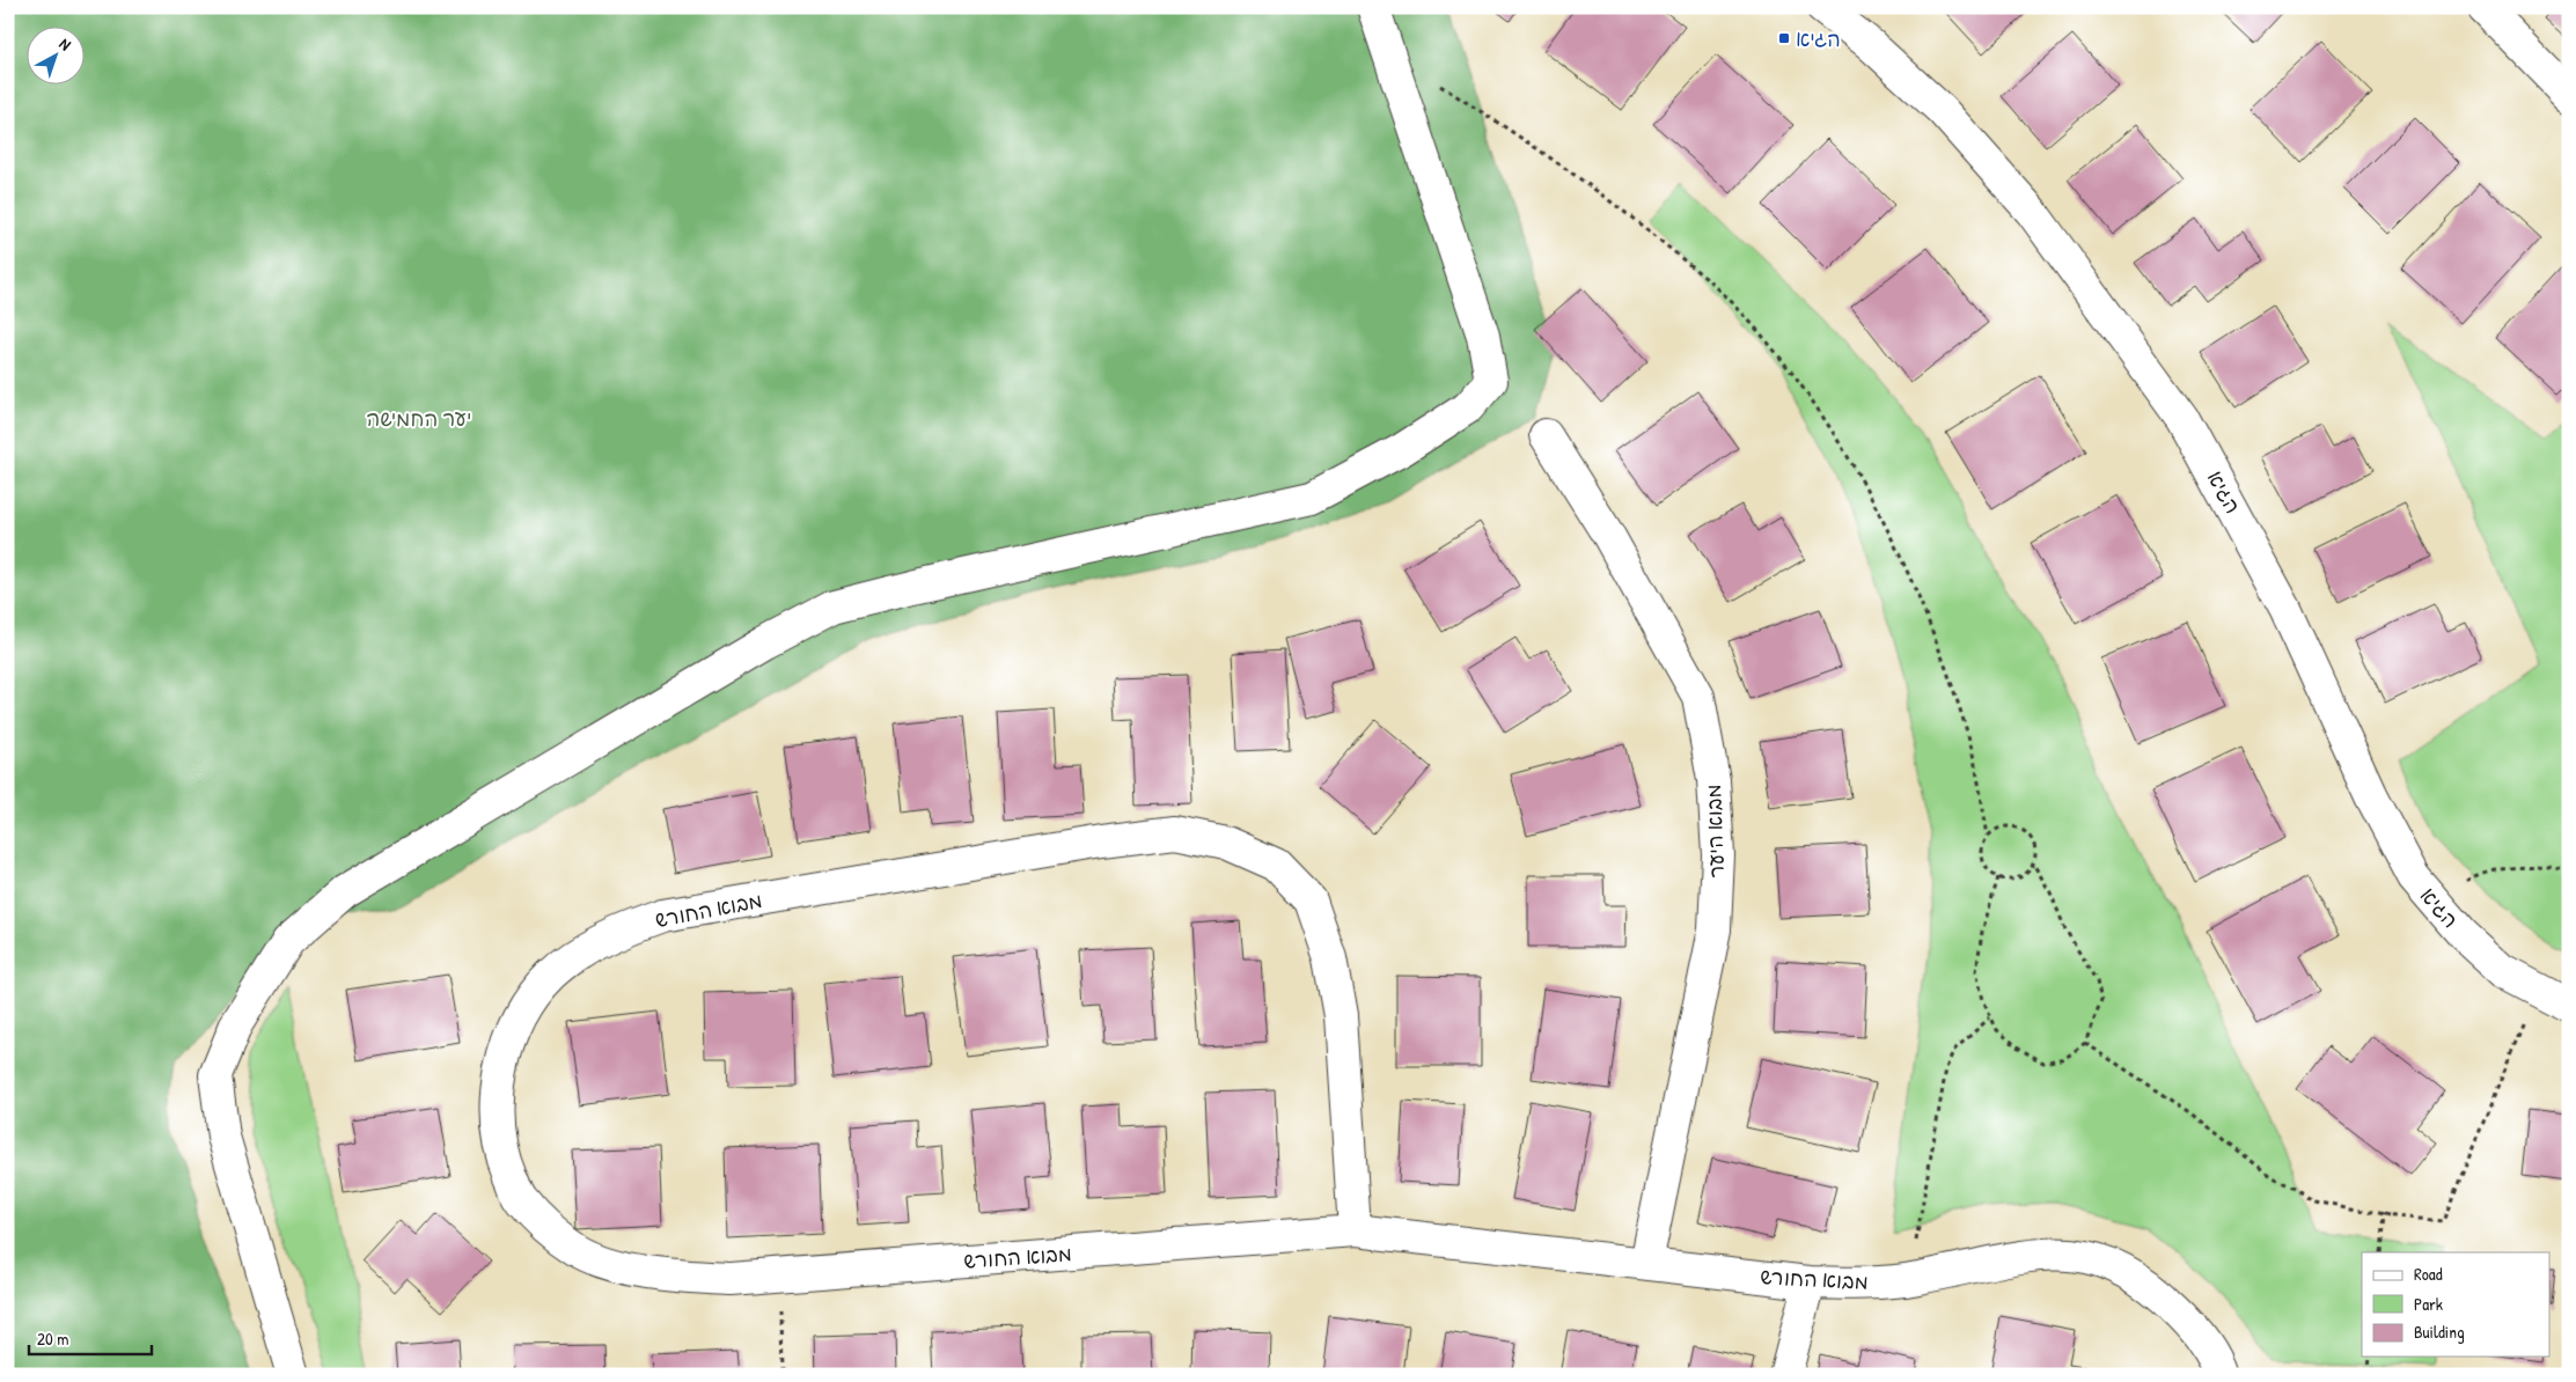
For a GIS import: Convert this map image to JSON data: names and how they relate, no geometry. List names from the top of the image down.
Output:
{
  "streets": {
    "street": ["הגיא", "מבוא היער", "מבוא החורש"]
  },
  "crossings": [
    ["מבוא היער", "מבוא החורש"]
  ],
  "parks": ["יער החמישה"],
  "places": {
    "transit": ["הגיא"]
  },
  "legend": ["Road", "Park", "Building"],
  "scale_bar": "20 m",
  "north": "top right"
}
